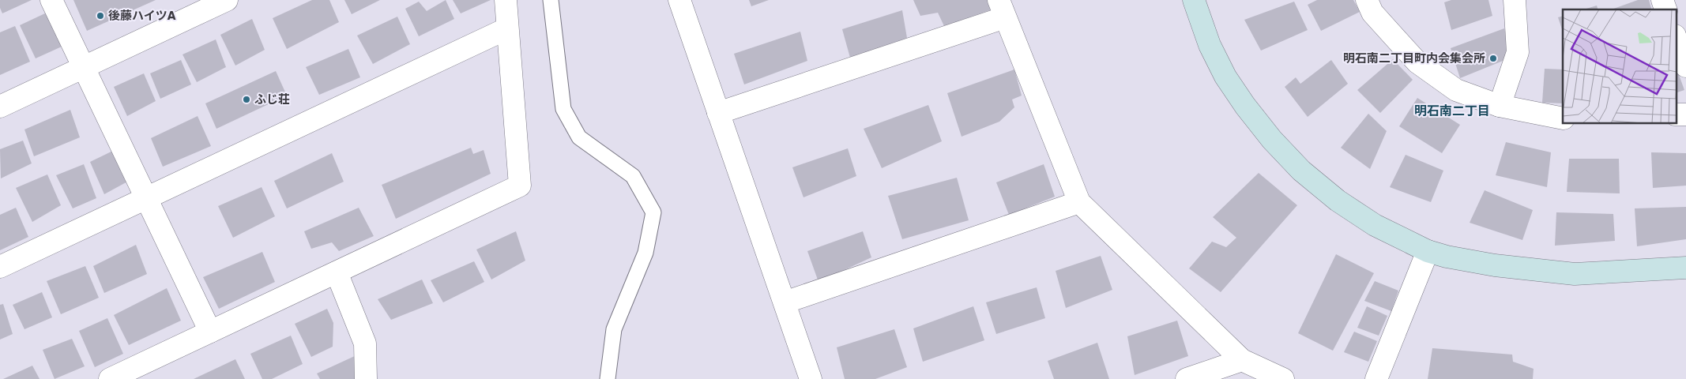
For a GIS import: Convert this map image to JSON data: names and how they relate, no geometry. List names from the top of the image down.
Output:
{
  "districts": ["明石南二丁目"],
  "places": ["後藤ハイツA", "明石南二丁目町内会集会所", "ふじ荘"]
}
